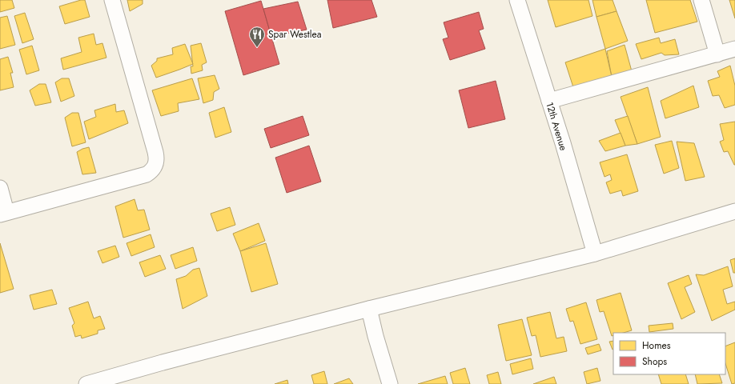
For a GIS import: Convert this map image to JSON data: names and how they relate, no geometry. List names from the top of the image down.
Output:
{
  "streets": {
    "street": ["12th Avenue"]
  },
  "places": {
    "restaurant": ["Spar Westlea"]
  },
  "legend": ["Homes", "Shops"]
}
